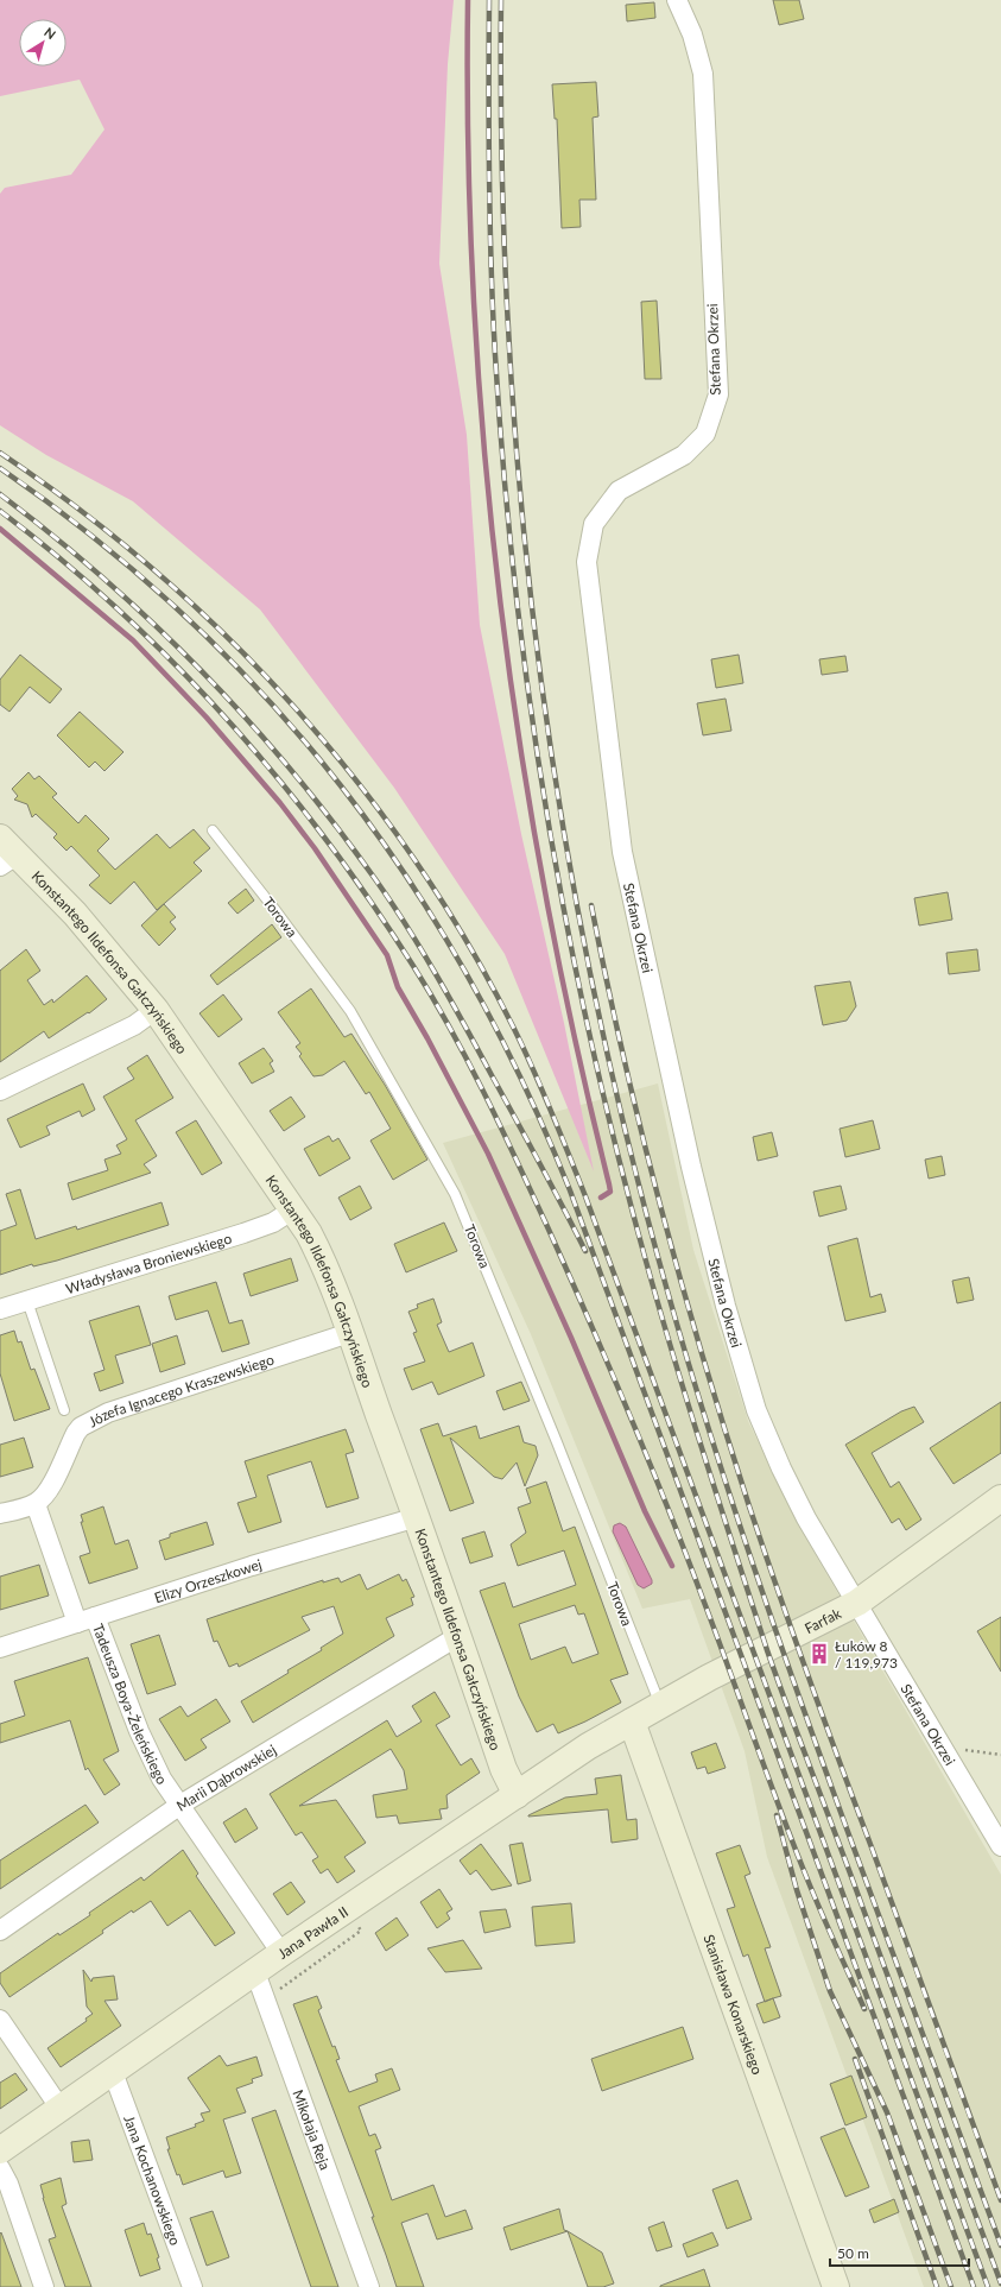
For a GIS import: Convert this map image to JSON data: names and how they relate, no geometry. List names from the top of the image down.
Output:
{
  "streets": {
    "street": [
      "Stefana Okrzei",
      "Konstantego Ildefonsa Gałczyńskiego",
      "Władysława Broniewskiego",
      "Józefa Ignacego Kraszewskiego",
      "Elizy Orzeszkowej",
      "Farfak",
      "Tadeusza Boya-Żeleńskiego",
      "Marii Dąbrowskiej",
      "Jana Pawła II",
      "Stanisława Konarskiego",
      "Mikołaja Reja",
      "Jana Kochanowskiego"
    ],
    "lane": ["Torowa"]
  },
  "crossings": [
    ["Stefana Okrzei", "Farfak"],
    ["Torowa", "Farfak"],
    ["Konstantego Ildefonsa Gałczyńskiego", "Władysława Broniewskiego"],
    ["Konstantego Ildefonsa Gałczyńskiego", "Józefa Ignacego Kraszewskiego"],
    ["Konstantego Ildefonsa Gałczyńskiego", "Elizy Orzeszkowej"],
    ["Konstantego Ildefonsa Gałczyńskiego", "Marii Dąbrowskiej"],
    ["Konstantego Ildefonsa Gałczyńskiego", "Jana Pawła II"],
    ["Elizy Orzeszkowej", "Tadeusza Boya-Żeleńskiego"],
    ["Farfak", "Jana Pawła II"],
    ["Farfak", "Stanisława Konarskiego"],
    ["Tadeusza Boya-Żeleńskiego", "Marii Dąbrowskiej"],
    ["Tadeusza Boya-Żeleńskiego", "Jana Pawła II"],
    ["Jana Pawła II", "Stanisława Konarskiego"],
    ["Jana Pawła II", "Mikołaja Reja"],
    ["Jana Pawła II", "Jana Kochanowskiego"]
  ],
  "places": {
    "building": ["Łuków 8 / 119,973"]
  },
  "scale_bar": "50 m",
  "north": "top right"
}
